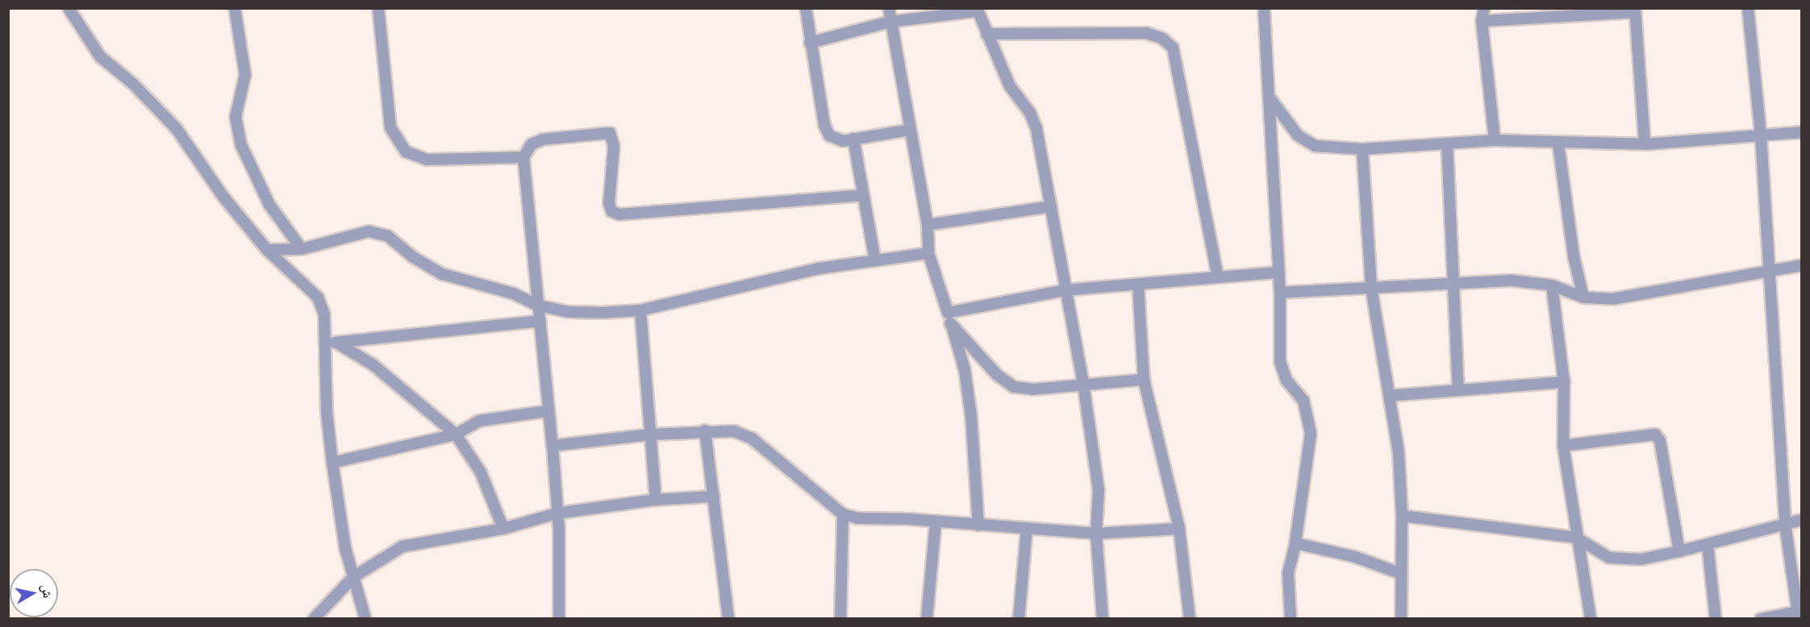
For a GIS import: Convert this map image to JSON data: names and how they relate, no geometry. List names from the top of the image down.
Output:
{
  "north": "right"
}
